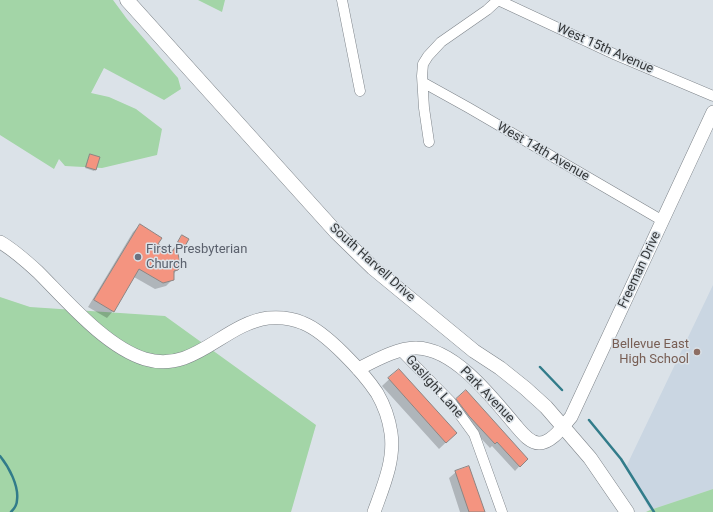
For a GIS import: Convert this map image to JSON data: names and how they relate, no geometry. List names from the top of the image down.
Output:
{
  "streets": {
    "main road": ["South Harvell Drive"],
    "street": [
      "West 15th Avenue",
      "West 14th Avenue",
      "Freeman Drive",
      "Gaslight Lane",
      "Park Avenue"
    ]
  },
  "crossings": [
    ["West 14th Avenue", "Freeman Drive"],
    ["South Harvell Drive", "Freeman Drive"],
    ["South Harvell Drive", "Park Avenue"],
    ["Freeman Drive", "Park Avenue"],
    ["Gaslight Lane", "Park Avenue"]
  ],
  "places": ["First Presbyterian Church", "Bellevue East High School"]
}
